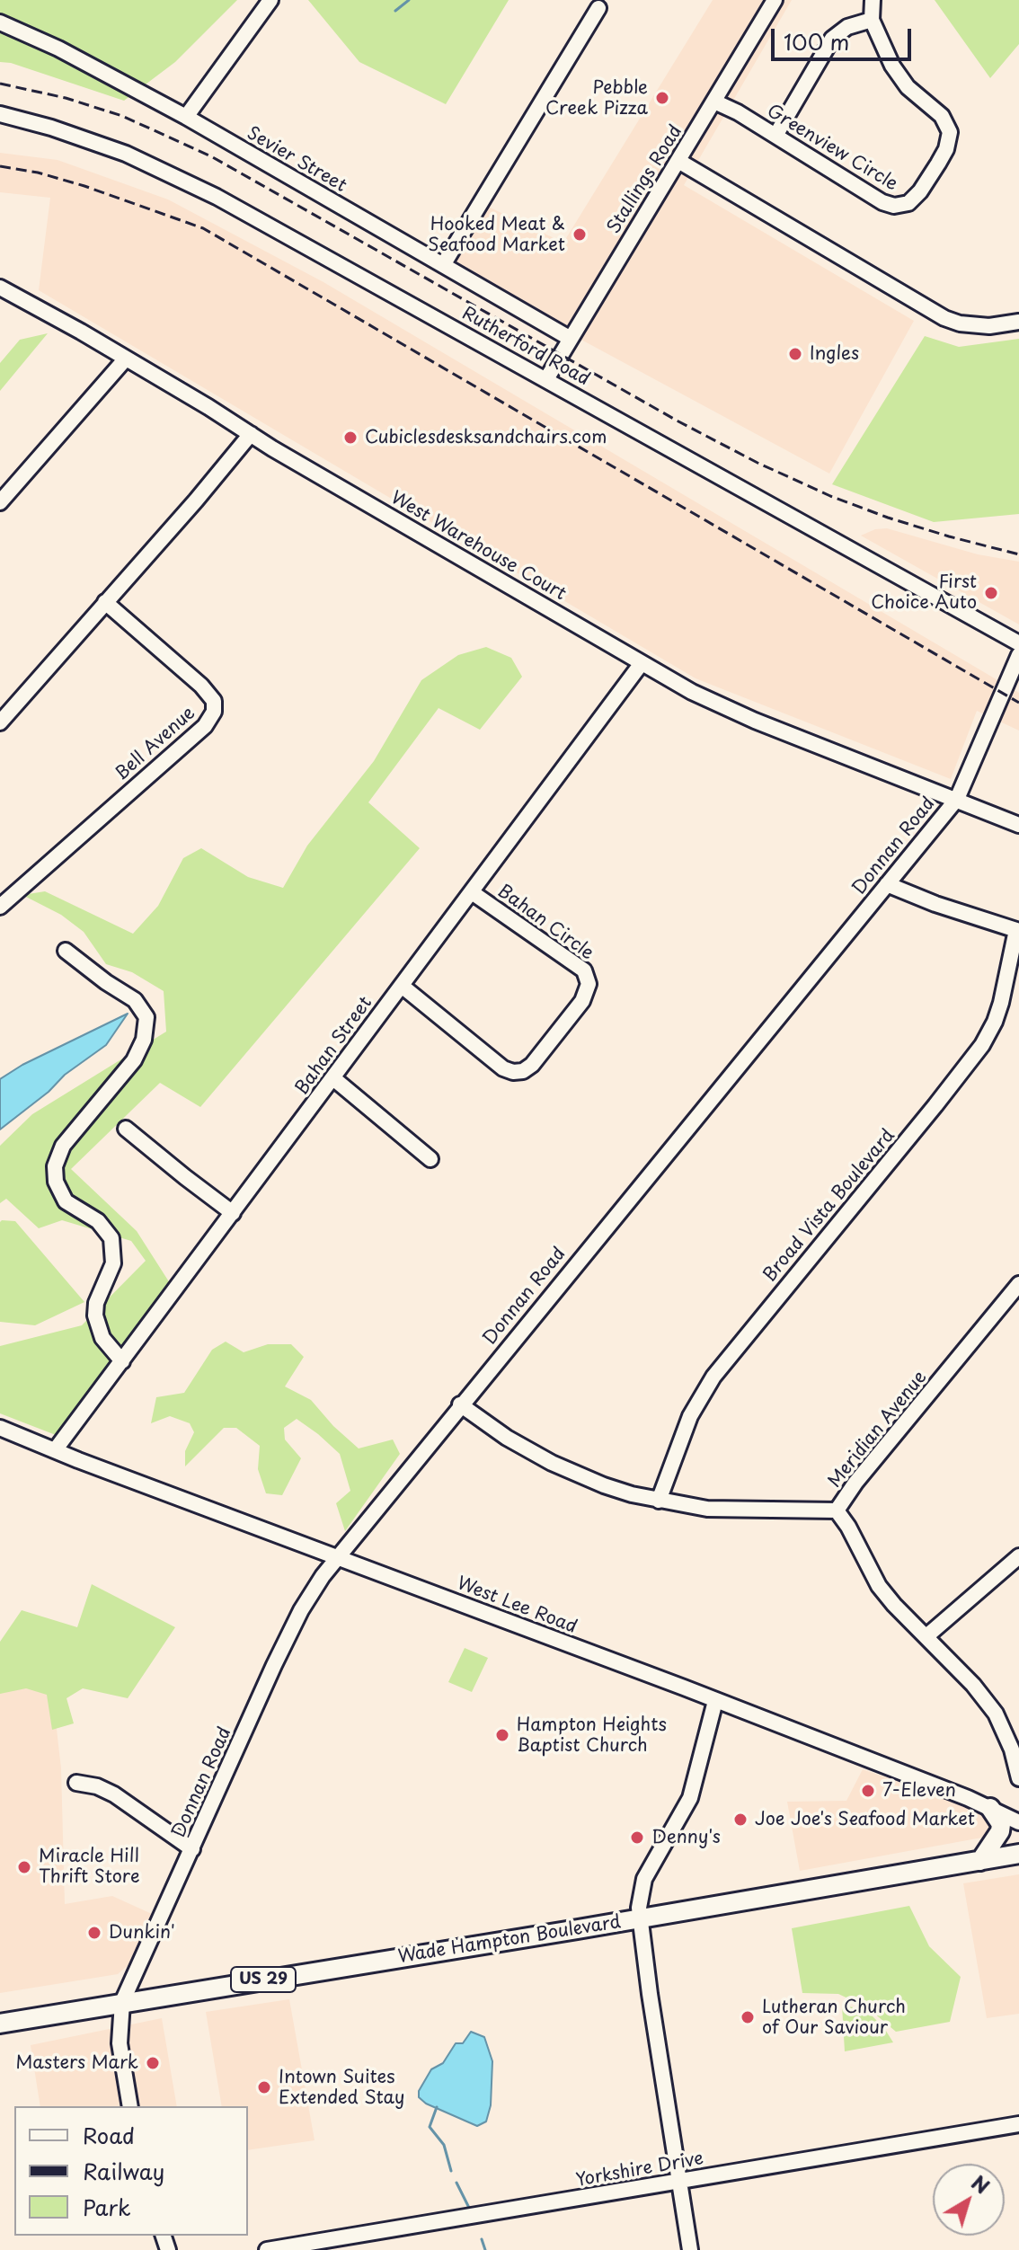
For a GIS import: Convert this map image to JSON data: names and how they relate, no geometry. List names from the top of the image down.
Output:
{
  "streets": {
    "main road": ["Wade Hampton Boulevard", "US 29"],
    "street": [
      "Greenview Circle",
      "Sevier Street",
      "Stallings Road",
      "Rutherford Road",
      "West Warehouse Court",
      "Bell Avenue",
      "Donnan Road",
      "Bahan Circle",
      "Bahan Street",
      "Broad Vista Boulevard",
      "Meridian Avenue",
      "West Lee Road",
      "Yorkshire Drive"
    ]
  },
  "crossings": [
    ["Greenview Circle", "Stallings Road"],
    ["Sevier Street", "Stallings Road"],
    ["Stallings Road", "Rutherford Road"],
    ["West Warehouse Court", "Donnan Road"],
    ["West Warehouse Court", "Bahan Street"],
    ["Donnan Road", "West Lee Road"],
    ["Donnan Road", "Wade Hampton Boulevard"],
    ["Bahan Circle", "Bahan Street"],
    ["Bahan Street", "West Lee Road"]
  ],
  "places": [
    "Pebble Creek Pizza",
    "Hooked Meat & Seafood Market",
    "Ingles",
    "Cubiclesdesksandchairs.com",
    "First Choice Auto",
    "Hampton Heights Baptist Church",
    "7-Eleven",
    "Joe Joe's Seafood Market",
    "Denny's",
    "Miracle Hill Thrift Store",
    "Dunkin'",
    "Lutheran Church of Our Saviour",
    "Masters Mark",
    "Intown Suites Extended Stay"
  ],
  "legend": ["Road", "Railway", "Park"],
  "scale_bar": "100 m",
  "north": "top right"
}
